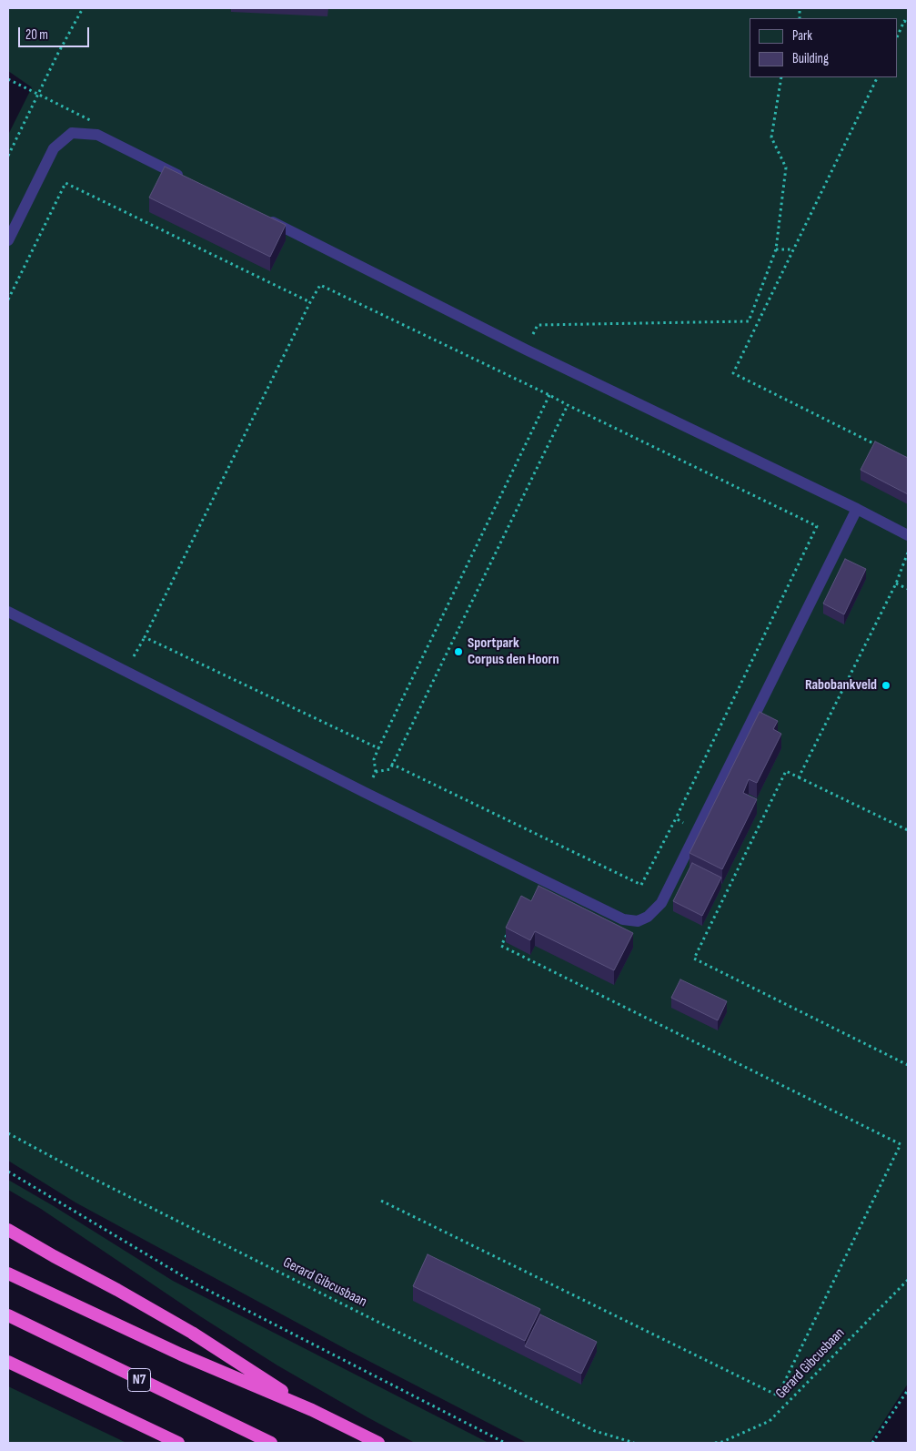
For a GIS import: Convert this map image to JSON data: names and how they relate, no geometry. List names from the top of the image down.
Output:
{
  "streets": {
    "highway": ["N7"],
    "path": ["Gerard Gibcusbaan"]
  },
  "places": ["Sportpark Corpus den Hoorn", "Rabobankveld"],
  "legend": ["Park", "Building"],
  "scale_bar": "20 m"
}
